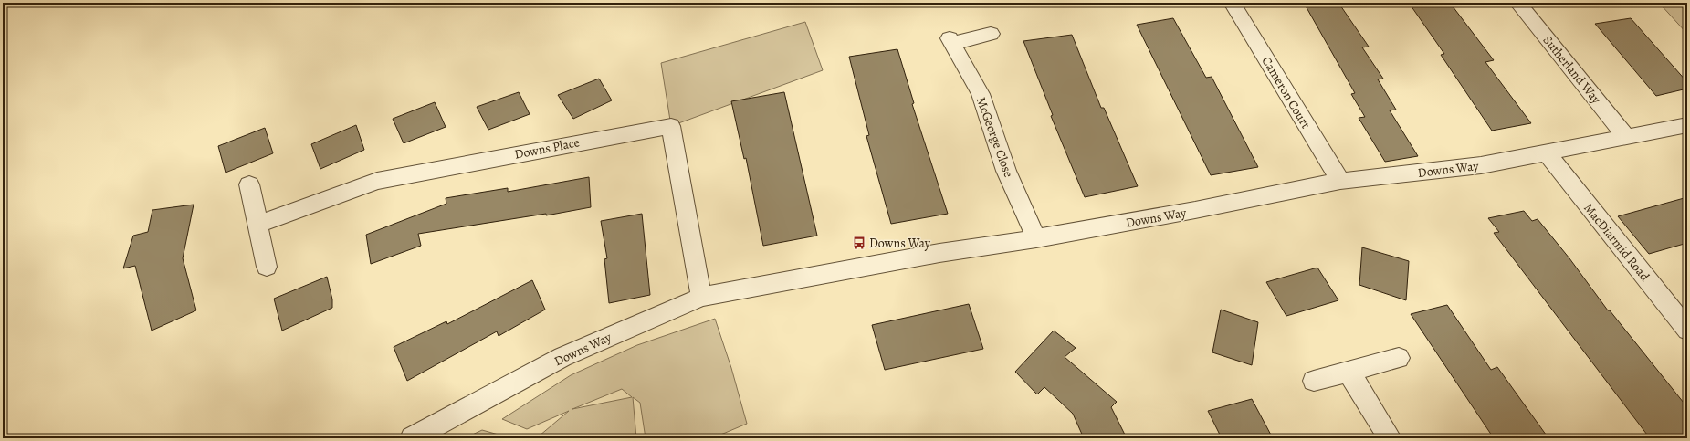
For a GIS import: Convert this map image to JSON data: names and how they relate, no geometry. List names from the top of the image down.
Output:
{
  "streets": {
    "street": [
      "Sutherland Way",
      "Cameron Court",
      "McGeorge Close",
      "Downs Place",
      "Downs Way",
      "MacDiarmid Road"
    ]
  },
  "crossings": [
    ["Sutherland Way", "Downs Way"],
    ["Cameron Court", "Downs Way"],
    ["McGeorge Close", "Downs Way"],
    ["Downs Place", "Downs Way"],
    ["Downs Way", "MacDiarmid Road"]
  ],
  "places": {
    "bus stop": ["Downs Way"]
  }
}
